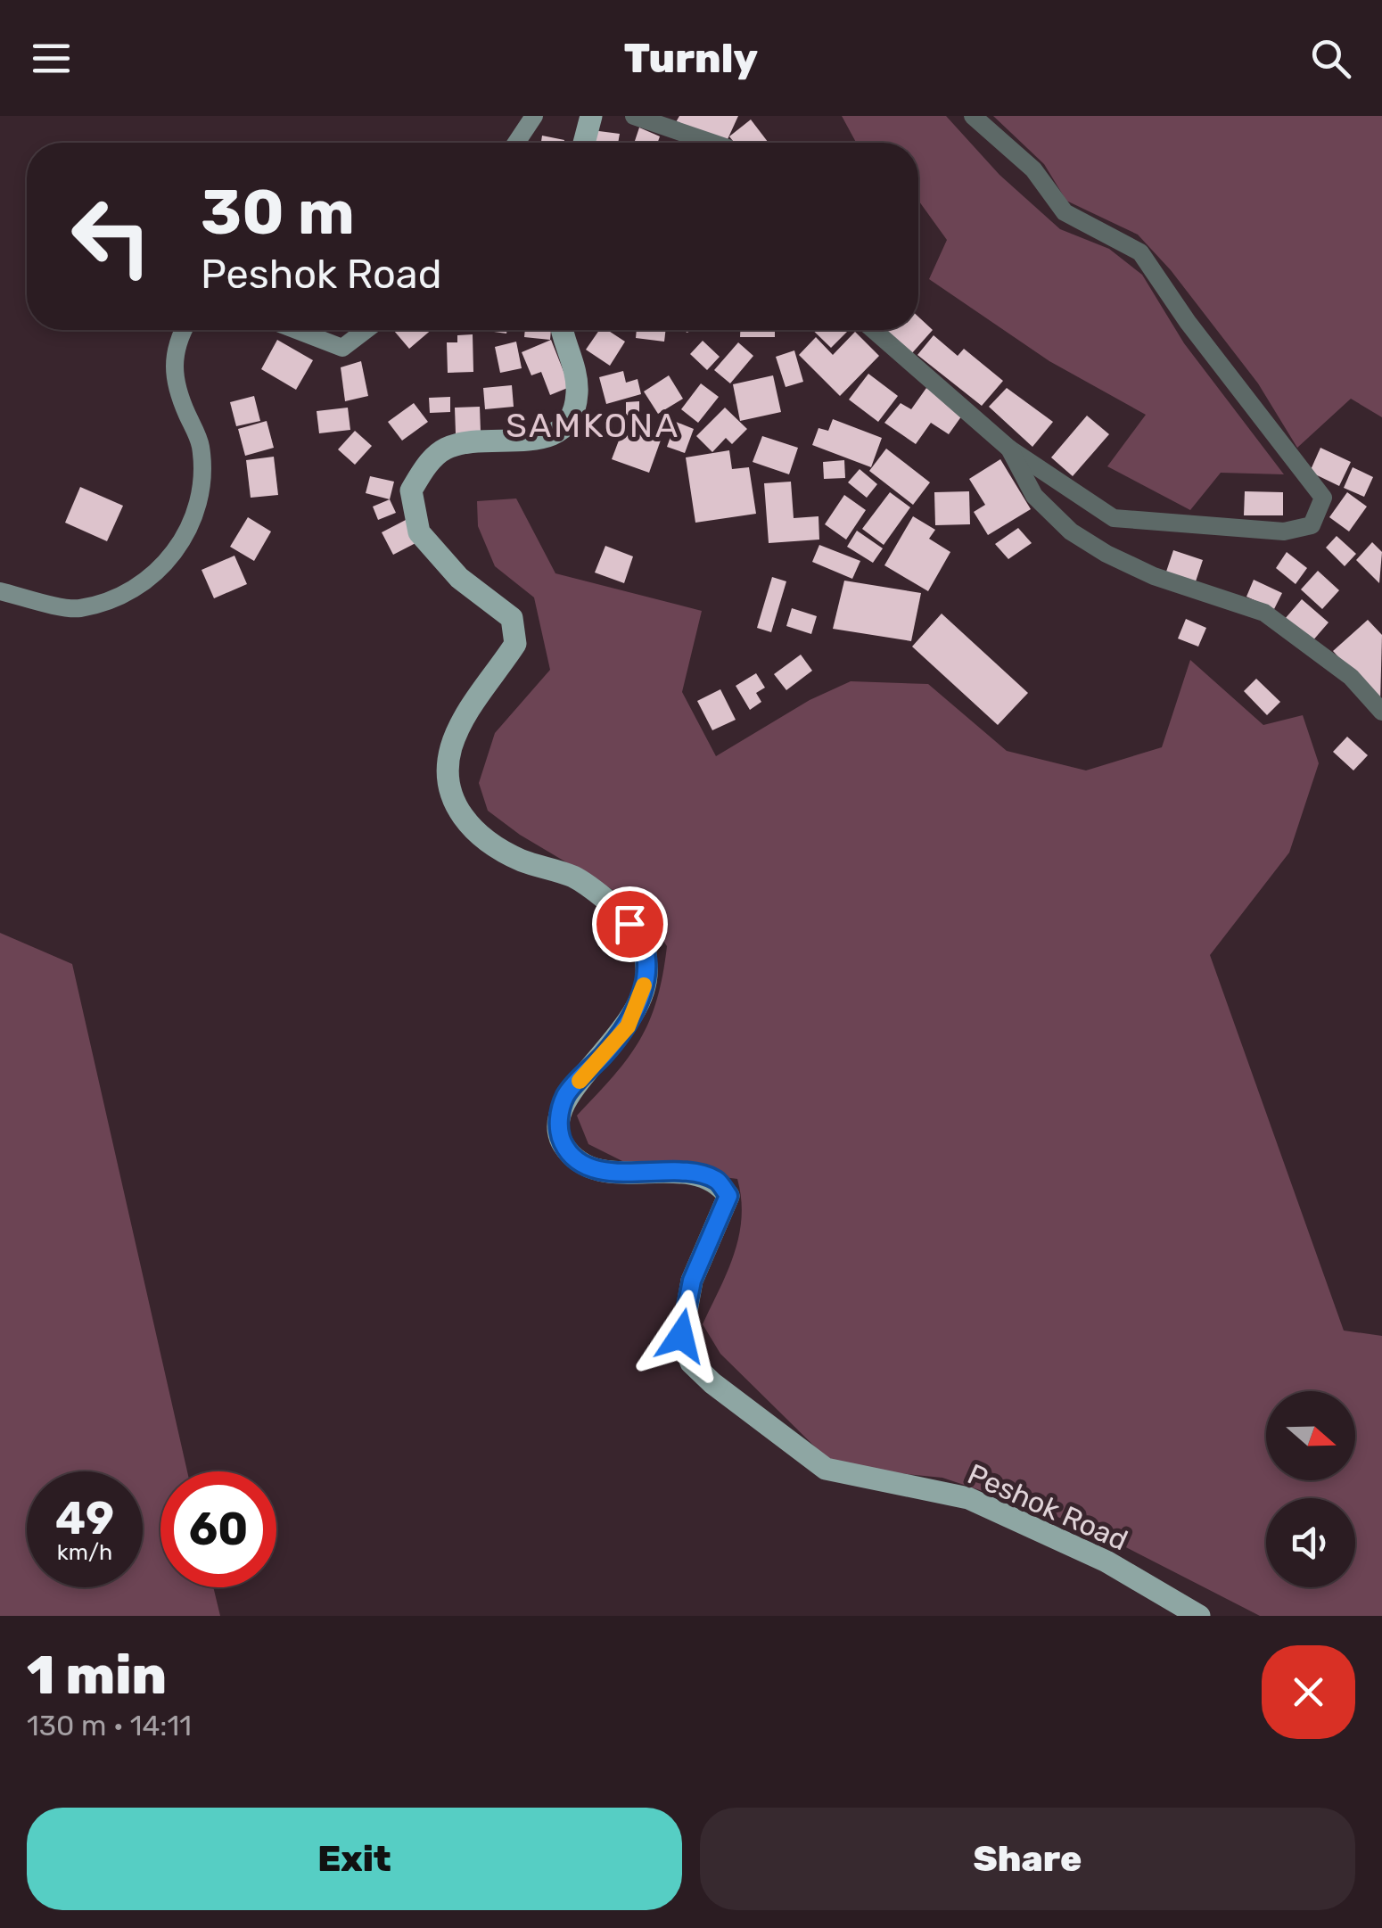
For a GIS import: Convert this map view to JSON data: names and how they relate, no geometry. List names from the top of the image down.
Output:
{
  "streets": {
    "main road": ["Peshok Road"]
  },
  "districts": ["SAMKONA"],
  "north": "right",
  "page": {
    "header": "Turnly",
    "turn": ["30 m", "Peshok Road"],
    "speed": "49 km/h",
    "limit": "60",
    "heading": ["1 min", "130 m · 14:11"],
    "buttons": ["Exit", "Share"]
  }
}
